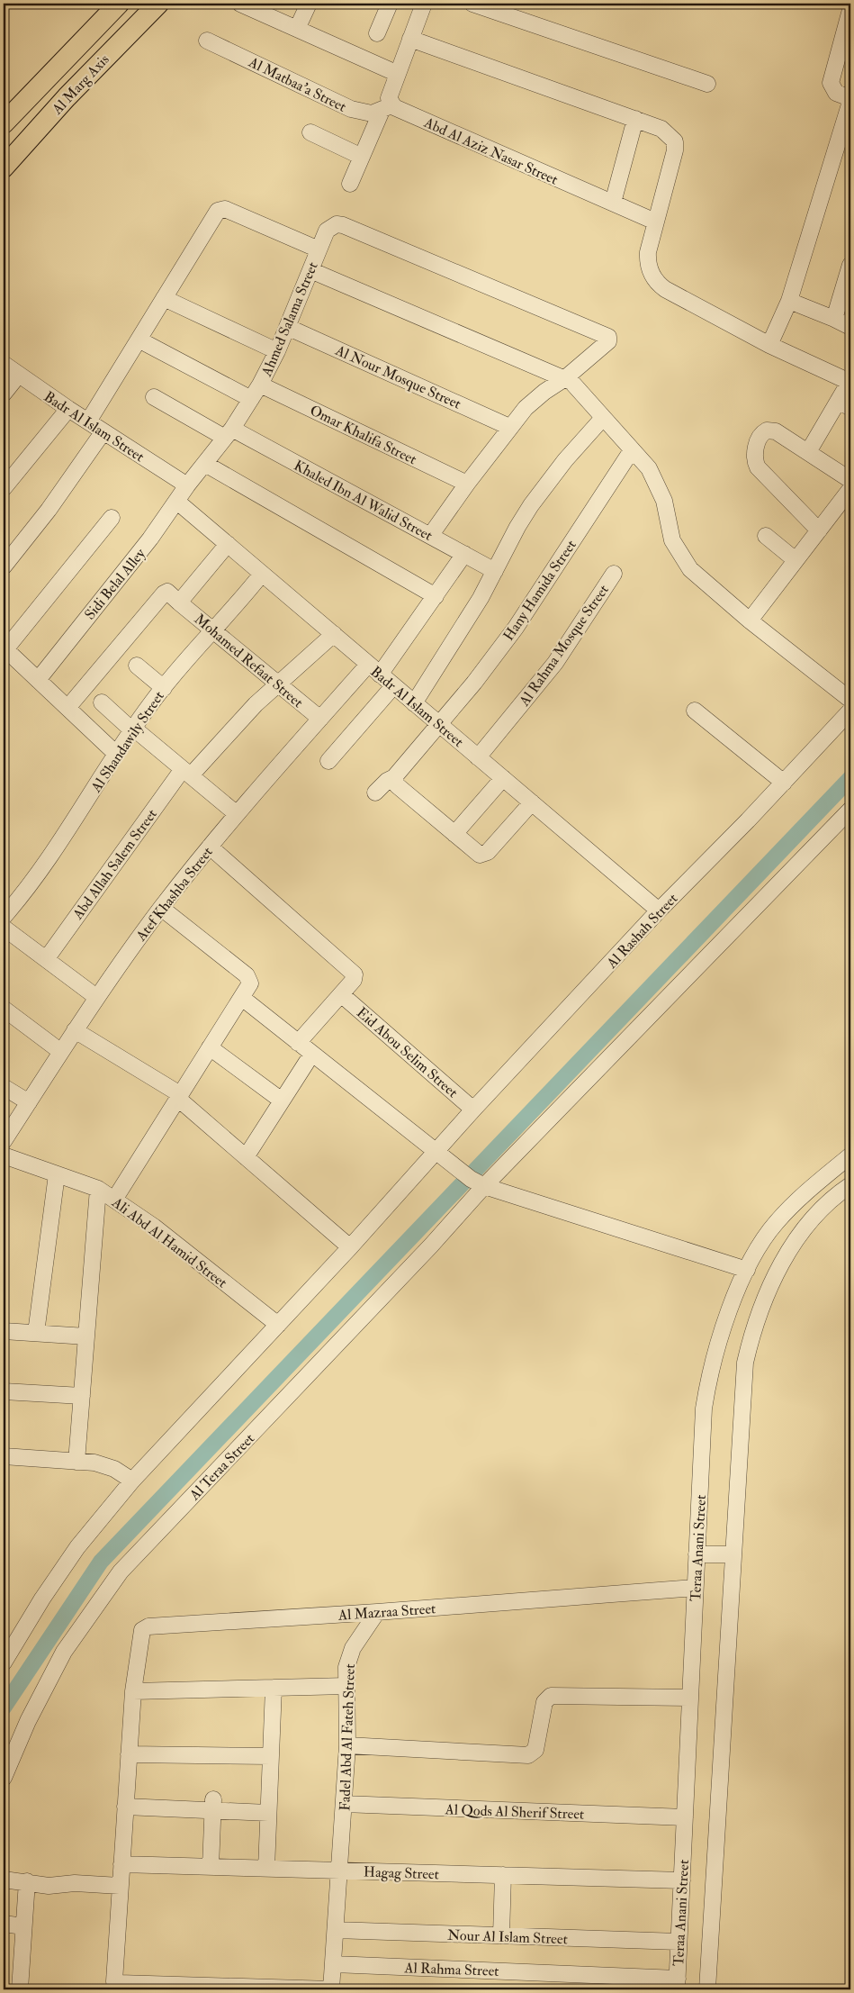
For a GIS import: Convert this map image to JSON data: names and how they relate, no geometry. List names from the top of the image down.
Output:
{
  "streets": {
    "main road": ["Al Marg Axis"],
    "street": [
      "Al Matbaa'a Street",
      "Abd Al Aziz Nasar Street",
      "Ahmed Salama Street",
      "Al Nour Mosque Street",
      "Badr Al Islam Street",
      "Omar Khalifa Street",
      "Khaled Ibn Al Walid Street",
      "Sidi Belal Alley",
      "Hany Hamida Street",
      "Al Rahma Mosque Street",
      "Mohamed Refaat Street",
      "Al Shandawily Street",
      "Abd Allah Salem Street",
      "Atef Khashba Street",
      "Al Rashah Street",
      "Eid Abou Selim Street",
      "Ali Abd Al Hamid Street",
      "Al Teraa Street",
      "Teraa Anani Street",
      "Al Mazraa Street",
      "Fadel Abd Al Fateh Street",
      "Al Qods Al Sherif Street",
      "Hagag Street",
      "Nour Al Islam Street",
      "Al Rahma Street"
    ]
  },
  "crossings": [
    ["Al Matbaa'a Street", "Abd Al Aziz Nasar Street"],
    ["Ahmed Salama Street", "Al Nour Mosque Street"],
    ["Ahmed Salama Street", "Badr Al Islam Street"],
    ["Ahmed Salama Street", "Omar Khalifa Street"],
    ["Ahmed Salama Street", "Khaled Ibn Al Walid Street"],
    ["Ahmed Salama Street", "Sidi Belal Alley"],
    ["Badr Al Islam Street", "Sidi Belal Alley"],
    ["Badr Al Islam Street", "Hany Hamida Street"],
    ["Badr Al Islam Street", "Al Rahma Mosque Street"],
    ["Badr Al Islam Street", "Al Shandawily Street"],
    ["Badr Al Islam Street", "Abd Allah Salem Street"],
    ["Badr Al Islam Street", "Atef Khashba Street"],
    ["Badr Al Islam Street", "Al Rashah Street"],
    ["Khaled Ibn Al Walid Street", "Atef Khashba Street"],
    ["Mohamed Refaat Street", "Al Shandawily Street"],
    ["Mohamed Refaat Street", "Abd Allah Salem Street"],
    ["Mohamed Refaat Street", "Atef Khashba Street"],
    ["Al Rashah Street", "Eid Abou Selim Street"],
    ["Teraa Anani Street", "Al Mazraa Street"],
    ["Teraa Anani Street", "Al Qods Al Sherif Street"],
    ["Teraa Anani Street", "Hagag Street"],
    ["Teraa Anani Street", "Nour Al Islam Street"],
    ["Teraa Anani Street", "Al Rahma Street"],
    ["Al Mazraa Street", "Fadel Abd Al Fateh Street"],
    ["Al Mazraa Street", "Hagag Street"],
    ["Fadel Abd Al Fateh Street", "Al Qods Al Sherif Street"],
    ["Fadel Abd Al Fateh Street", "Hagag Street"],
    ["Fadel Abd Al Fateh Street", "Nour Al Islam Street"],
    ["Fadel Abd Al Fateh Street", "Al Rahma Street"]
  ]
}
